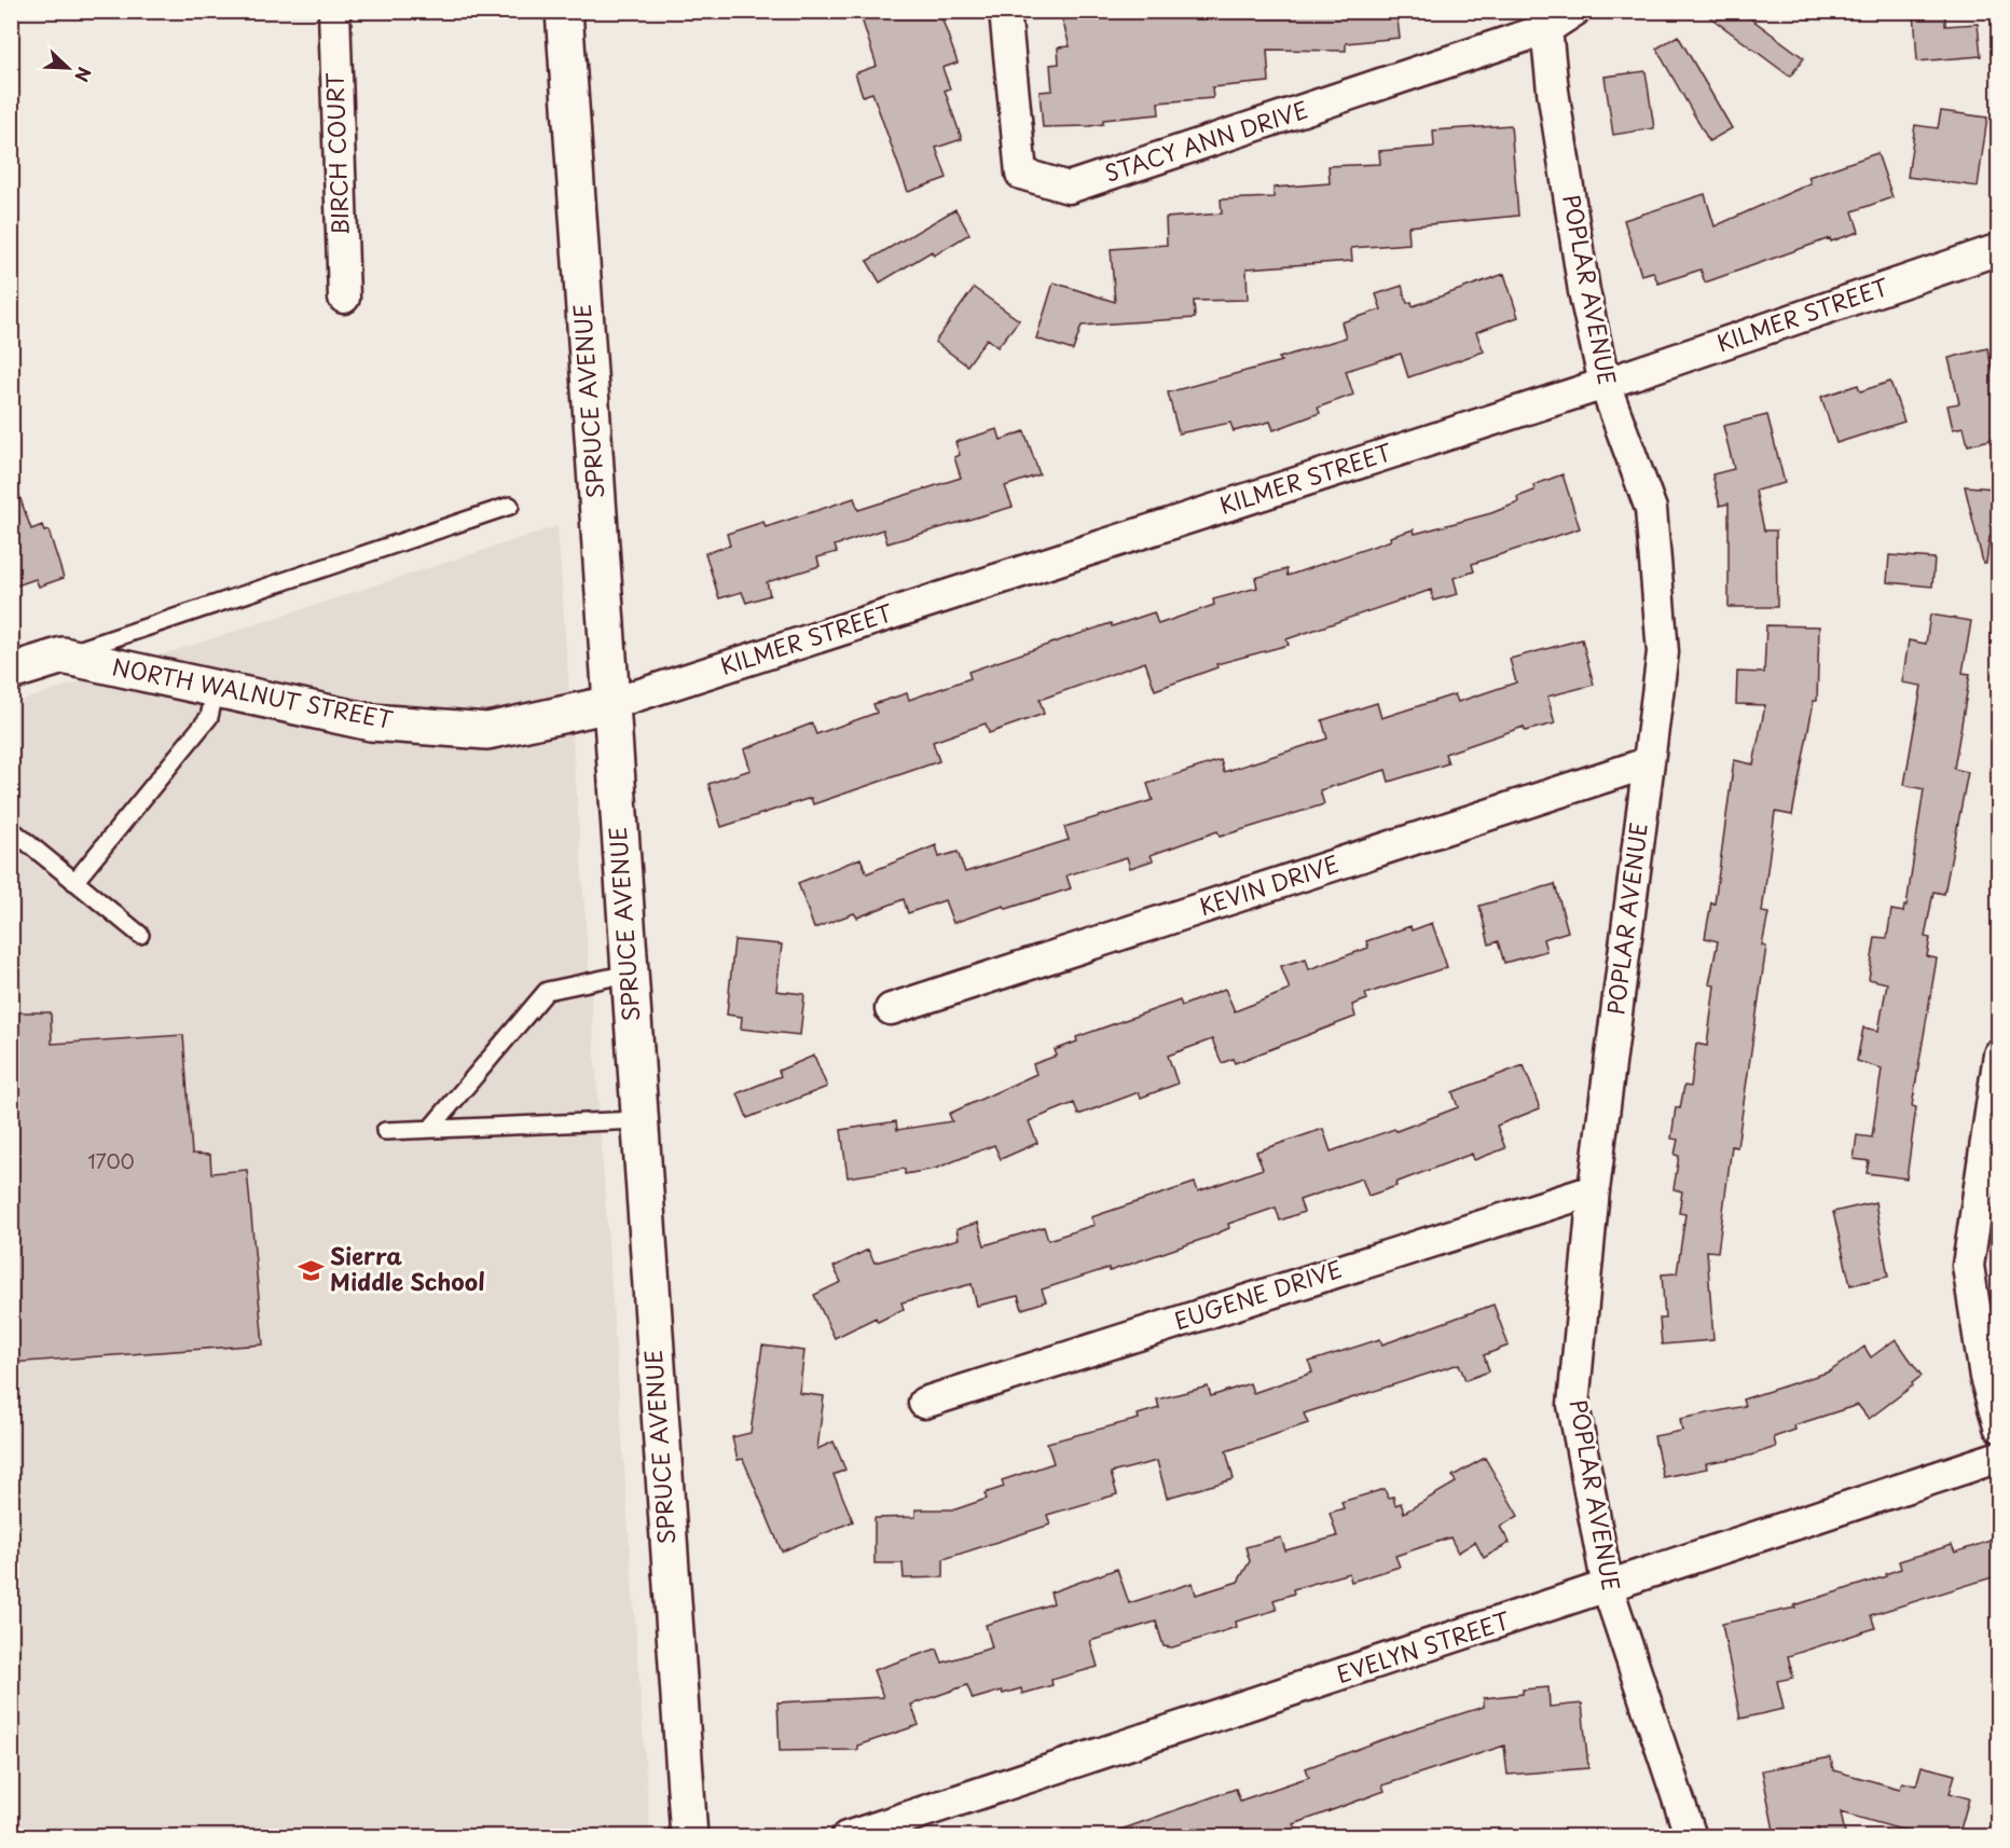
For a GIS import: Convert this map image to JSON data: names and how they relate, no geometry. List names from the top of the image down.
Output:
{
  "streets": {
    "main road": ["SPRUCE AVENUE", "NORTH WALNUT STREET"],
    "street": [
      "STACY ANN DRIVE",
      "BIRCH COURT",
      "POPLAR AVENUE",
      "KILMER STREET",
      "KEVIN DRIVE",
      "EUGENE DRIVE",
      "EVELYN STREET"
    ]
  },
  "crossings": [
    ["STACY ANN DRIVE", "POPLAR AVENUE"],
    ["POPLAR AVENUE", "KILMER STREET"],
    ["POPLAR AVENUE", "KEVIN DRIVE"],
    ["POPLAR AVENUE", "EUGENE DRIVE"],
    ["POPLAR AVENUE", "EVELYN STREET"],
    ["KILMER STREET", "SPRUCE AVENUE"],
    ["KILMER STREET", "NORTH WALNUT STREET"],
    ["SPRUCE AVENUE", "NORTH WALNUT STREET"]
  ],
  "places": {
    "school or university": ["Sierra Middle School"]
  },
  "house_numbers": ["1700"],
  "north": "bottom right"
}
